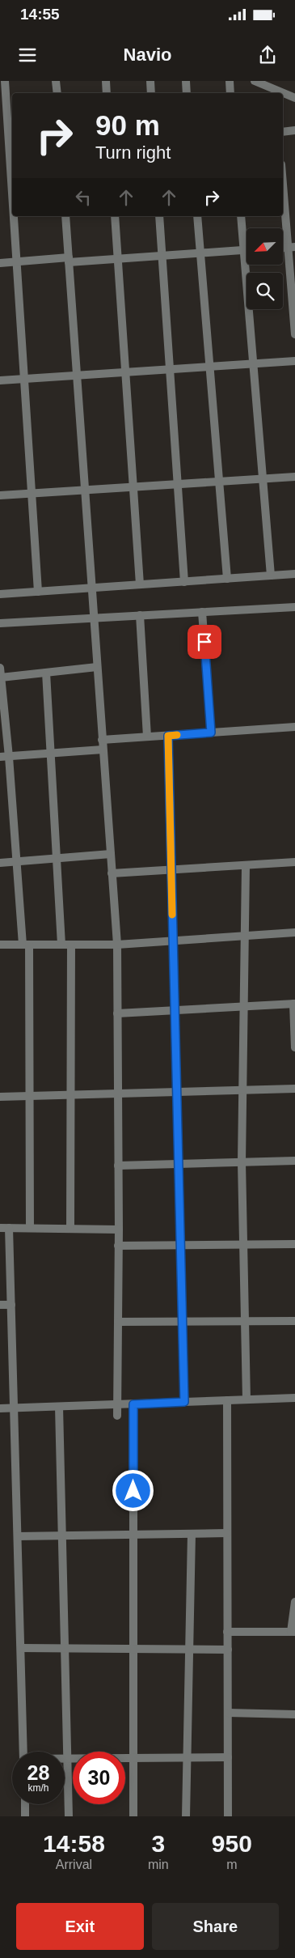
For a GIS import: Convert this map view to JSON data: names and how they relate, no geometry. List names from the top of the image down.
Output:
{
  "north": "bottom left",
  "page": {
    "status": "14:55",
    "header": "Navio",
    "turn": ["90 m", "Turn right"],
    "speed": "28 km/h",
    "limit": "30",
    "eta": [
      "14:58",
      "Arrival",
      "3",
      "min",
      "950",
      "m"
    ],
    "buttons": ["Exit", "Share"]
  }
}
